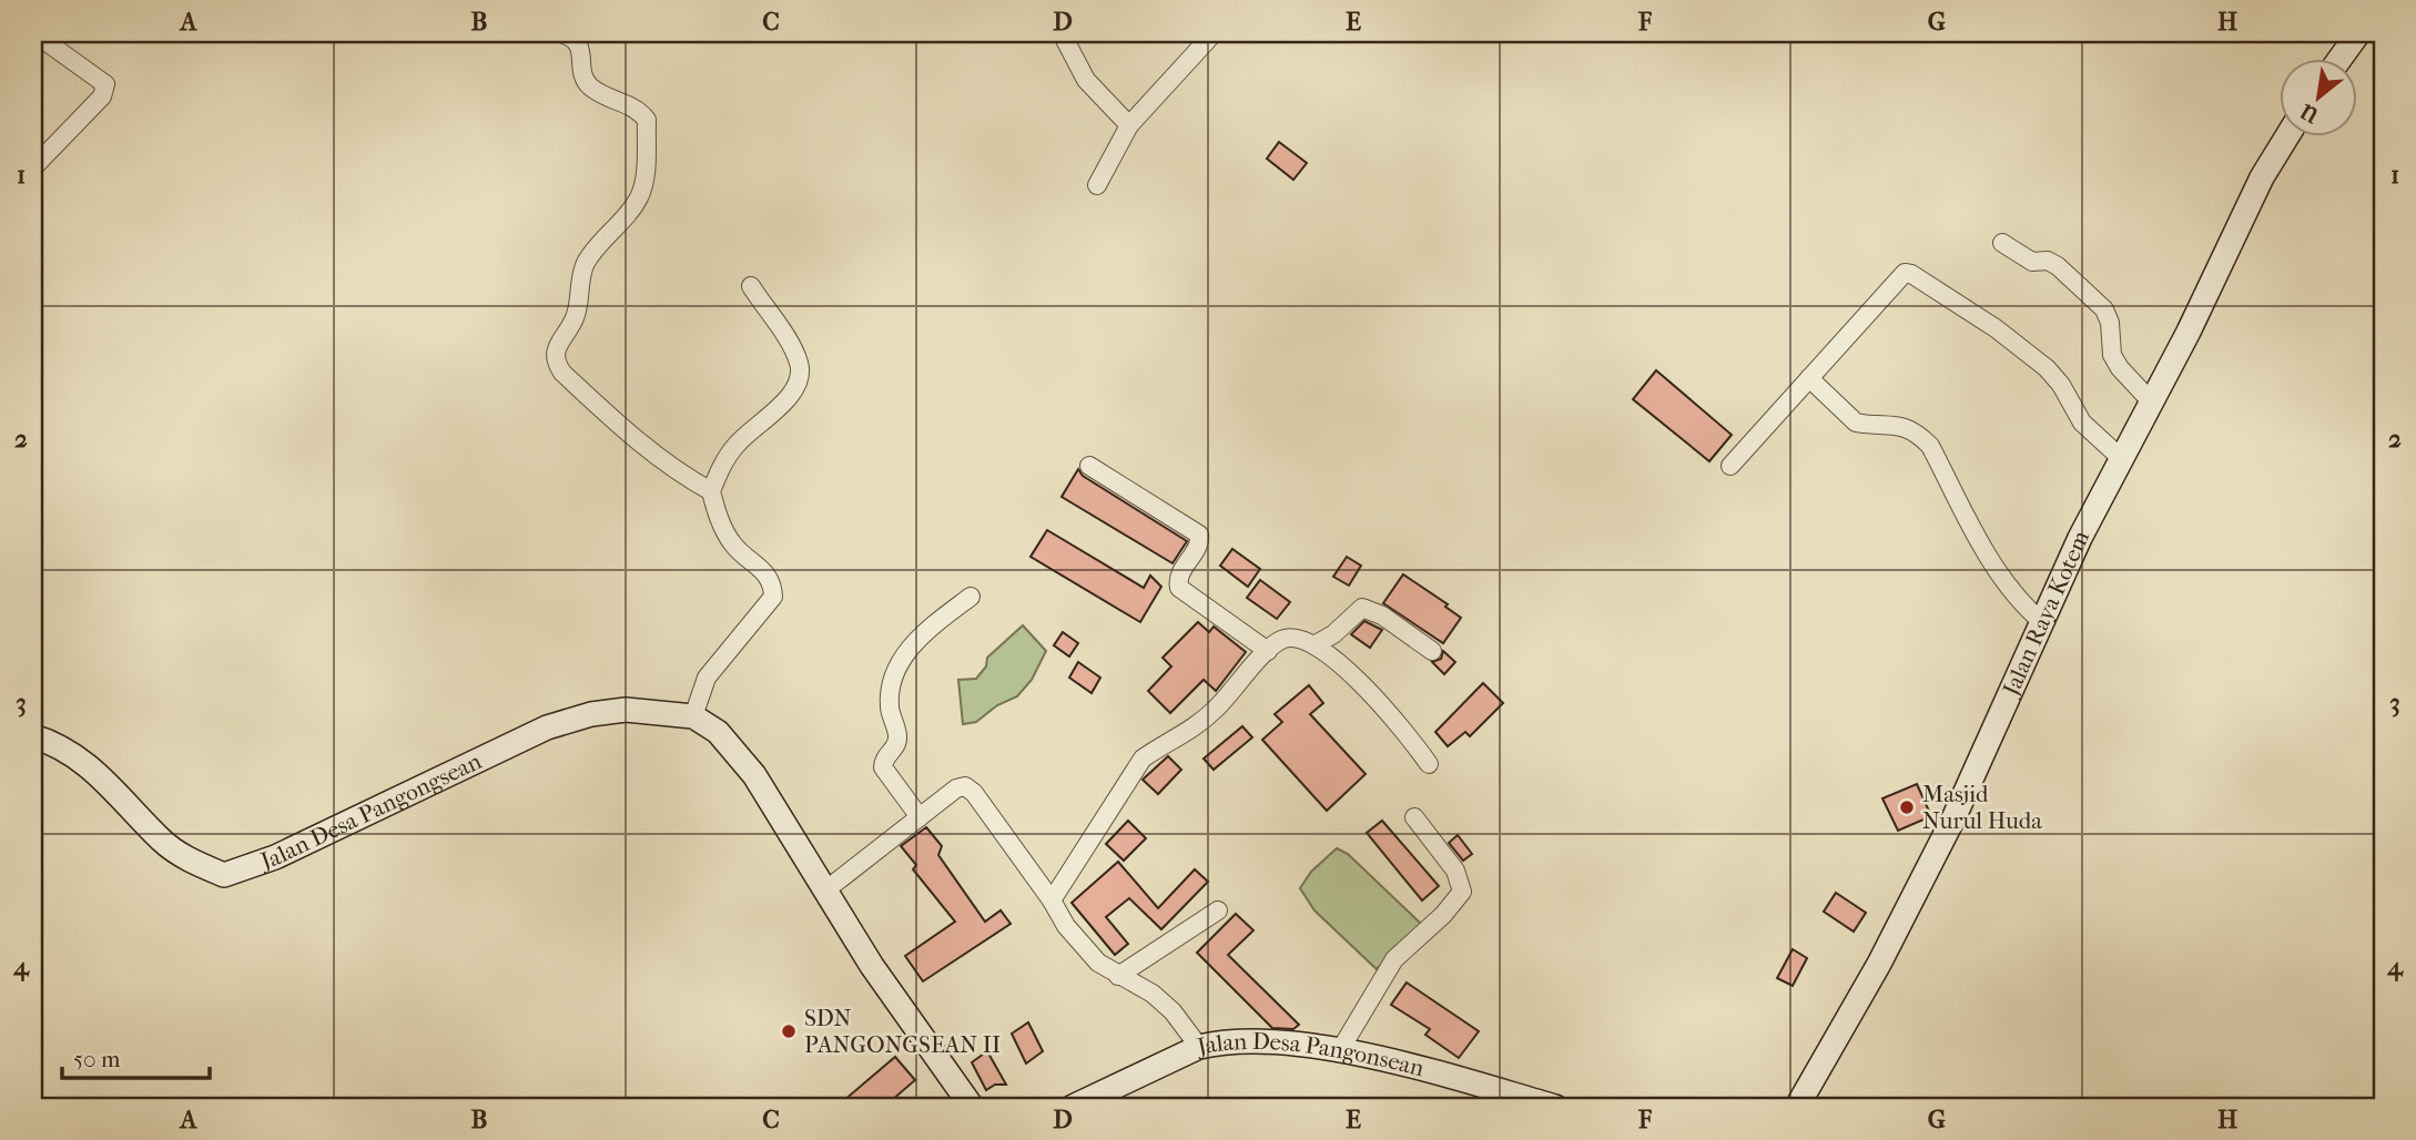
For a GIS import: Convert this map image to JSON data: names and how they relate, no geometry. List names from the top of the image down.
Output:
{
  "streets": {
    "street": ["Jalan Raya Kotem", "Jalan Desa Pangongsean", "Jalan Desa Pangonsean"]
  },
  "places": ["Masjid Nurul Huda", "SDN PANGONGSEAN II"],
  "scale_bar": "50 m",
  "north": "bottom left",
  "grid": {
    "columns": [
      "A",
      "B",
      "C",
      "D",
      "E",
      "F",
      "G",
      "H"
    ],
    "rows": [
      "1",
      "2",
      "3",
      "4"
    ]
  }
}
